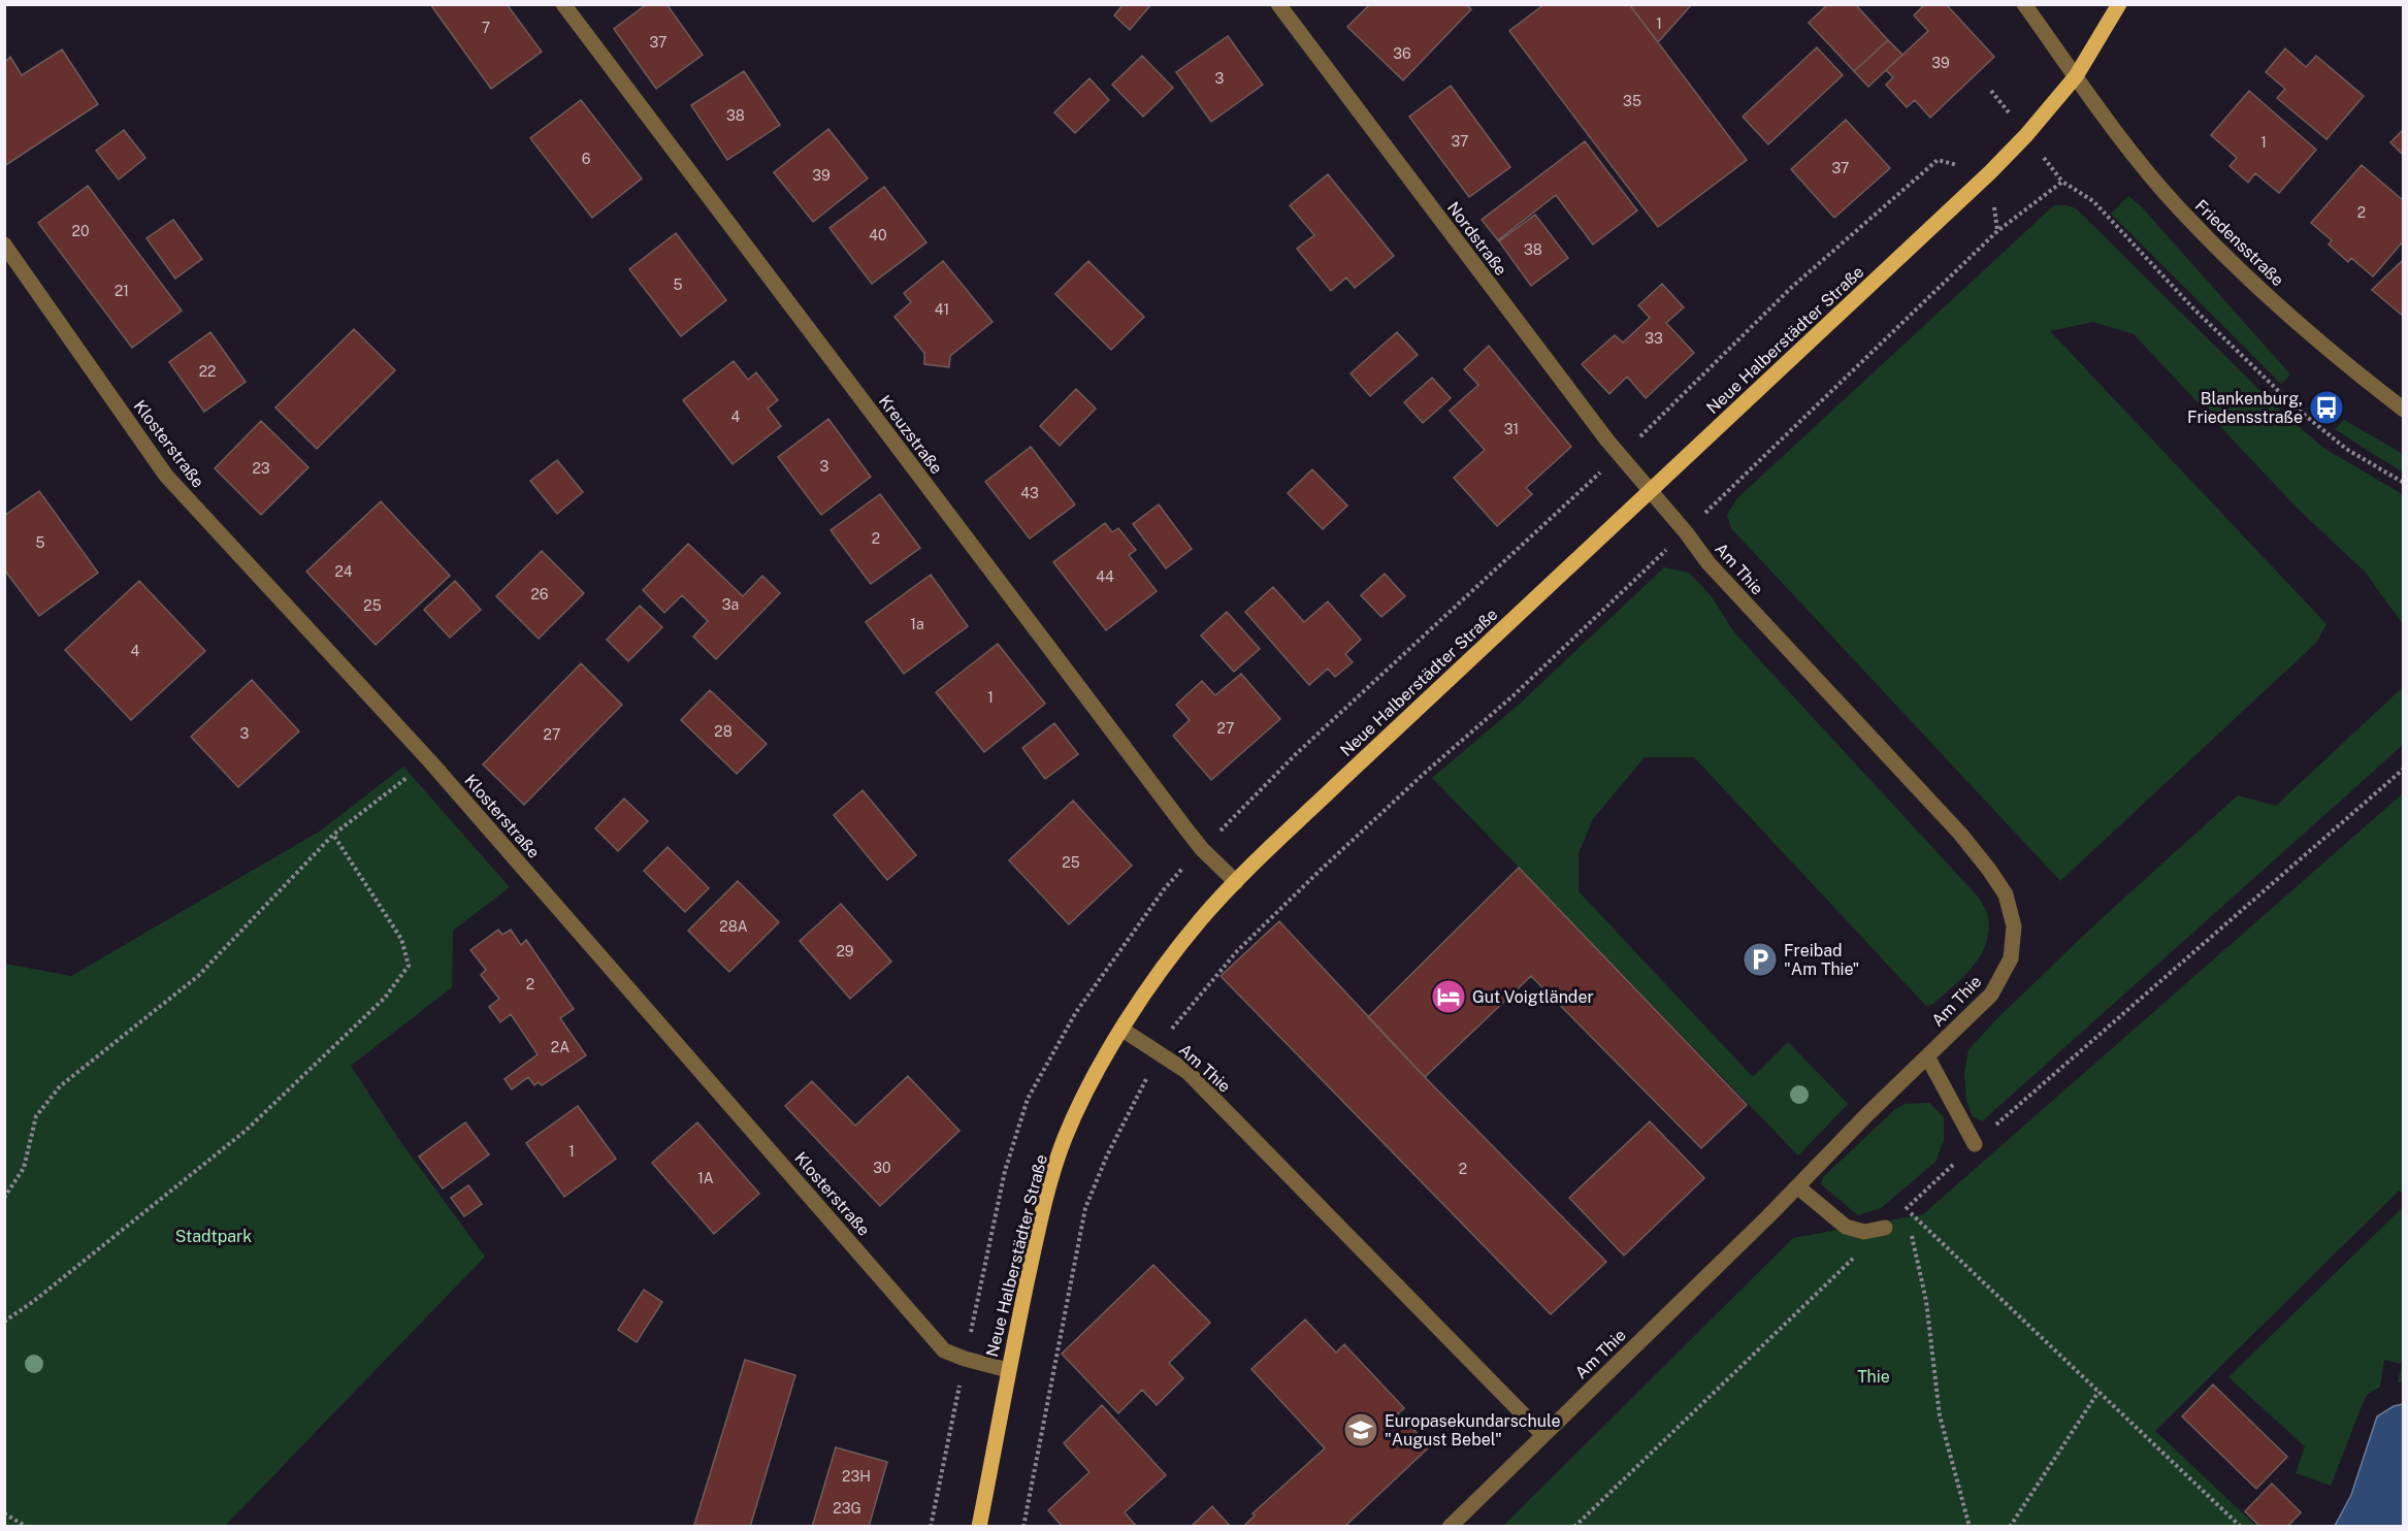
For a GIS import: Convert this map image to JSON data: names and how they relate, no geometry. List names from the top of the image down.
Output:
{
  "streets": {
    "main road": ["Neue Halberstädter Straße"],
    "street": [
      "Nordstraße",
      "Friedensstraße",
      "Kreuzstraße",
      "Klosterstraße",
      "Am Thie"
    ]
  },
  "crossings": [
    ["Nordstraße", "Neue Halberstädter Straße"],
    ["Nordstraße", "Am Thie"],
    ["Friedensstraße", "Neue Halberstädter Straße"],
    ["Neue Halberstädter Straße", "Kreuzstraße"],
    ["Neue Halberstädter Straße", "Klosterstraße"],
    ["Neue Halberstädter Straße", "Am Thie"]
  ],
  "parks": ["Stadtpark", "Thie"],
  "places": {
    "bus stop": ["Blankenburg, Friedensstraße"],
    "parking": ["Freibad \"Am Thie\""],
    "hotel": ["Gut Voigtländer"],
    "school or university": ["Europasekundarschule \"August Bebel\""]
  },
  "house_numbers": [
    "1",
    "7",
    "37",
    "36",
    "39",
    "3",
    "35",
    "38",
    "37",
    "1",
    "6",
    "37",
    "39",
    "2",
    "20",
    "40",
    "38",
    "5",
    "21",
    "41",
    "33",
    "22",
    "4",
    "31",
    "3",
    "23",
    "43",
    "2",
    "5",
    "24",
    "44",
    "26",
    "3a",
    "25",
    "1a",
    "4",
    "1",
    "27",
    "28",
    "3",
    "27",
    "25",
    "28A",
    "29",
    "2",
    "2A",
    "1",
    "30",
    "2",
    "1A",
    "23H",
    "23G"
  ]
}
